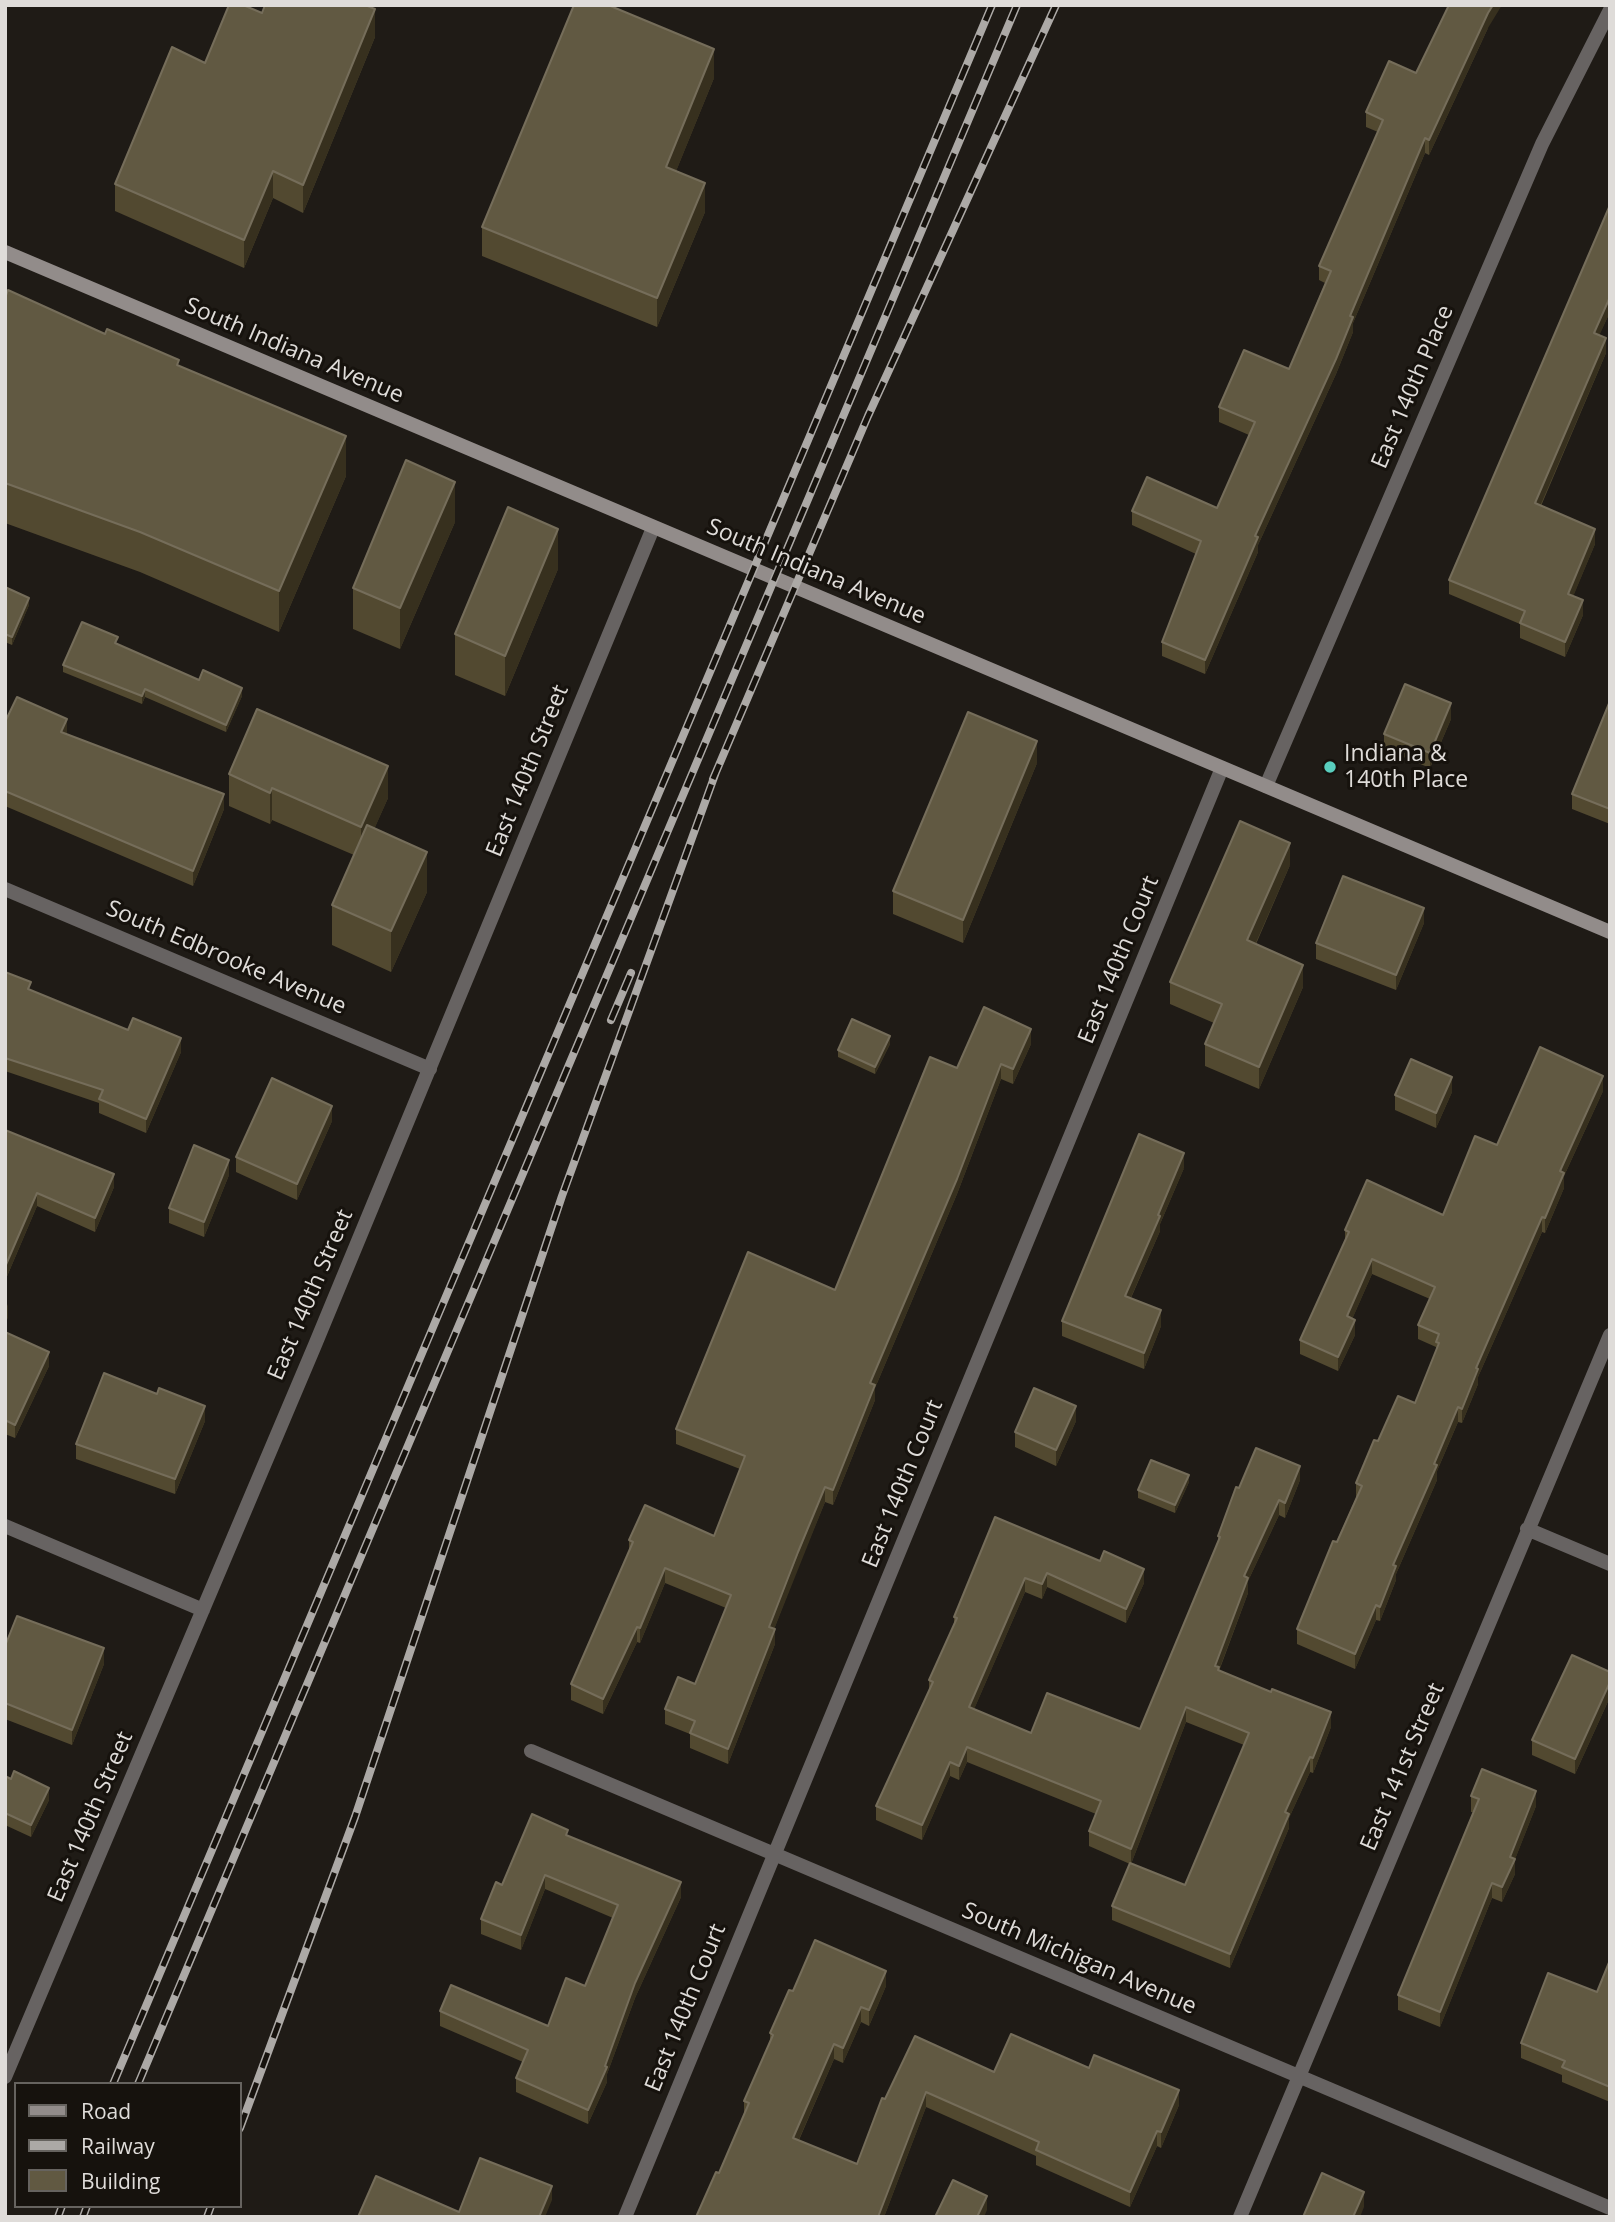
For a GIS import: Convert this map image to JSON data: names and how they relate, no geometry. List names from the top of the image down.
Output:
{
  "streets": {
    "main road": ["South Indiana Avenue"],
    "street": [
      "East 140th Place",
      "East 140th Street",
      "South Edbrooke Avenue",
      "East 140th Court",
      "East 141st Street",
      "South Michigan Avenue"
    ]
  },
  "crossings": [
    ["South Indiana Avenue", "East 140th Place"],
    ["South Indiana Avenue", "East 140th Street"],
    ["South Indiana Avenue", "East 140th Court"],
    ["East 140th Street", "South Edbrooke Avenue"],
    ["East 140th Court", "South Michigan Avenue"],
    ["East 141st Street", "South Michigan Avenue"]
  ],
  "places": ["Indiana & 140th Place"],
  "legend": ["Road", "Railway", "Building"]
}
